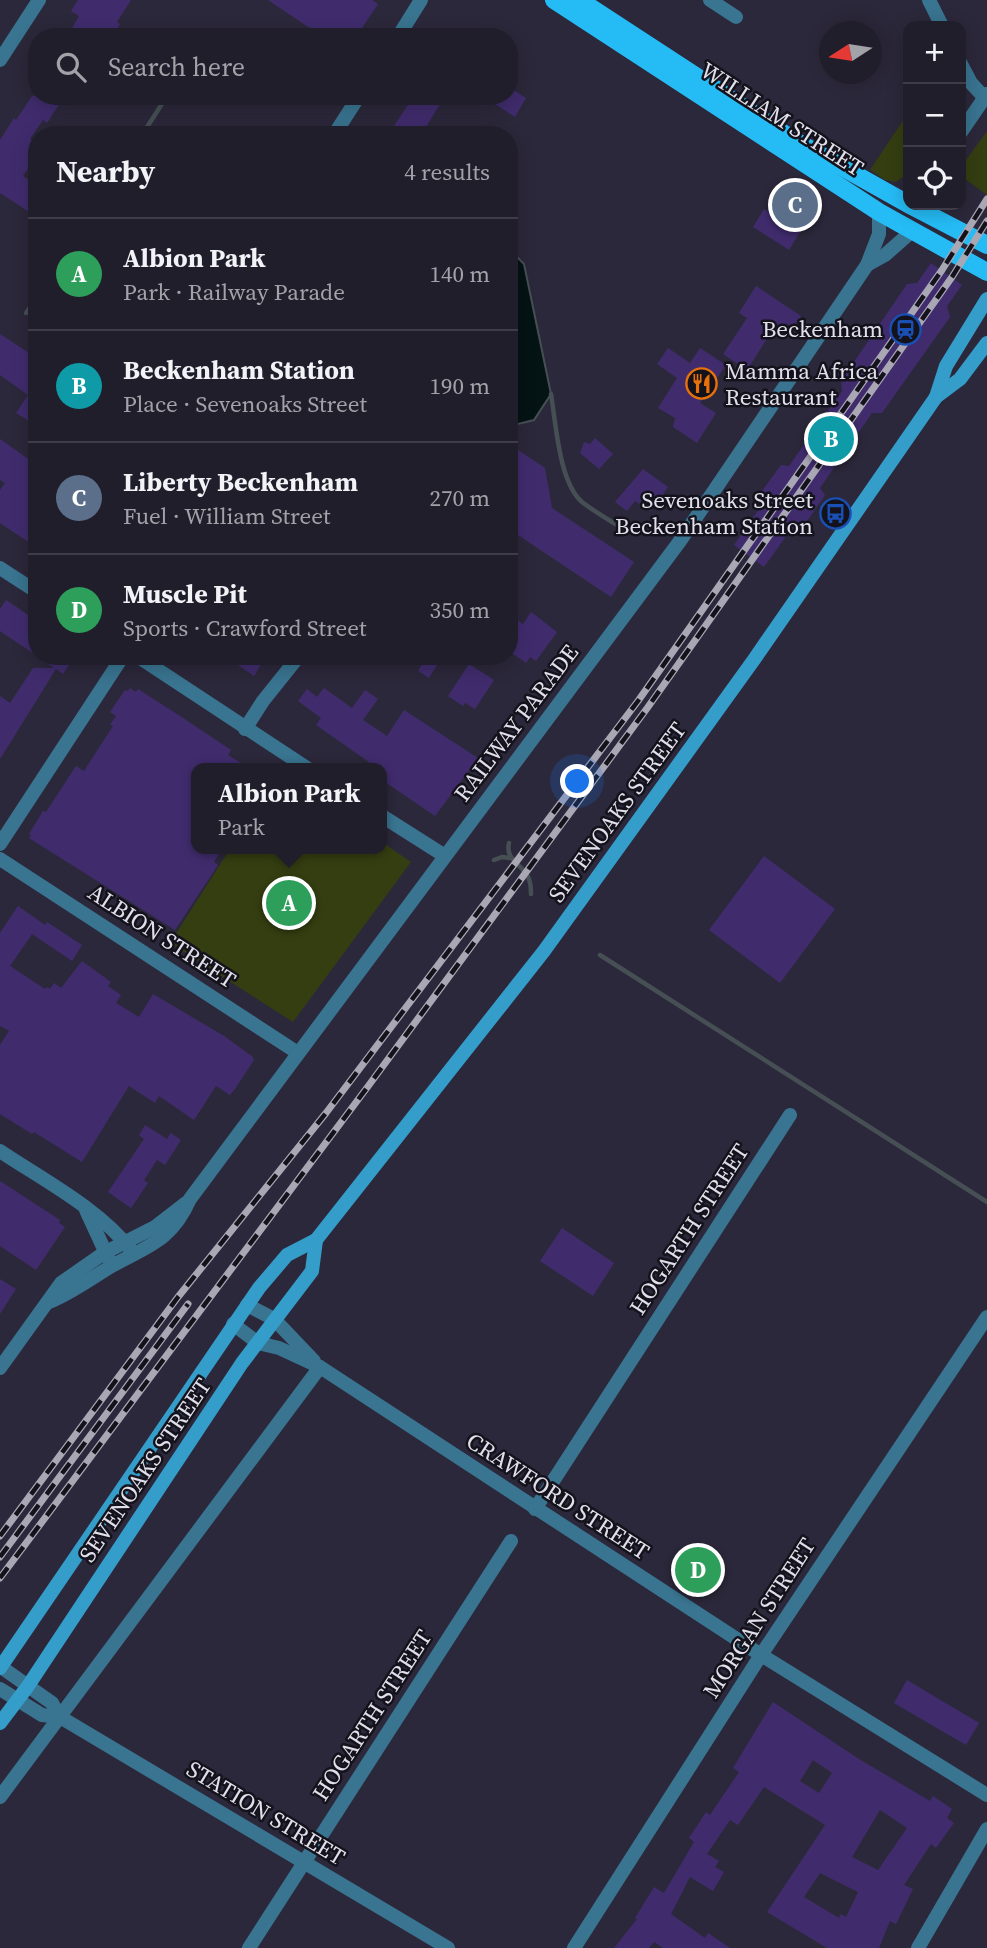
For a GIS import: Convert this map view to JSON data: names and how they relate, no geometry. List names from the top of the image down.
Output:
{
  "streets": {
    "main road": ["WILLIAM STREET", "SEVENOAKS STREET"],
    "street": [
      "RAILWAY PARADE",
      "ALBION STREET",
      "HOGARTH STREET",
      "CRAWFORD STREET",
      "MORGAN STREET",
      "STATION STREET"
    ]
  },
  "crossings": [
    ["WILLIAM STREET", "RAILWAY PARADE"],
    ["RAILWAY PARADE", "ALBION STREET"],
    ["SEVENOAKS STREET", "CRAWFORD STREET"],
    ["SEVENOAKS STREET", "STATION STREET"],
    ["HOGARTH STREET", "CRAWFORD STREET"],
    ["HOGARTH STREET", "STATION STREET"],
    ["CRAWFORD STREET", "MORGAN STREET"]
  ],
  "places": {
    "station": ["Beckenham"],
    "restaurant": ["Mamma Africa Restaurant"],
    "bus stop": ["Sevenoaks Street Beckenham Station"]
  },
  "north": "left",
  "page": {
    "map_buttons": ["+", "−"],
    "search": "Search here",
    "heading": ["Nearby", "4 results"],
    "pins": [
      "C",
      "B",
      "A",
      "D"
    ],
    "list": [
      {
        "mark": "A",
        "name": "Albion Park",
        "note": "Park · Railway Parade",
        "value": "140 m"
      },
      {
        "mark": "B",
        "name": "Beckenham Station",
        "note": "Place · Sevenoaks Street",
        "value": "190 m"
      },
      {
        "mark": "C",
        "name": "Liberty Beckenham",
        "note": "Fuel · William Street",
        "value": "270 m"
      },
      {
        "mark": "D",
        "name": "Muscle Pit",
        "note": "Sports · Crawford Street",
        "value": "350 m"
      }
    ],
    "popup": ["Albion Park", "Park"]
  }
}
